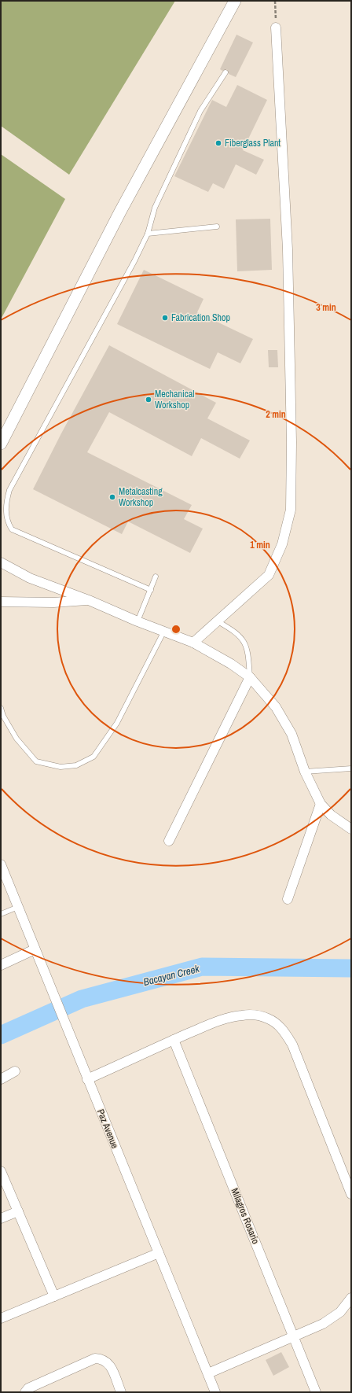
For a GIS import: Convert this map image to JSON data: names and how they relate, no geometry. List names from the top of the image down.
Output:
{
  "streets": {
    "street": ["Paz Avenue", "Milagros Rosario"]
  },
  "water": ["Bacayan Creek"],
  "places": [
    "Fiberglass Plant",
    "Fabrication Shop",
    "Mechanical Workshop",
    "Metalcasting Workshop"
  ],
  "rings": ["3 min", "2 min", "1 min"]
}
